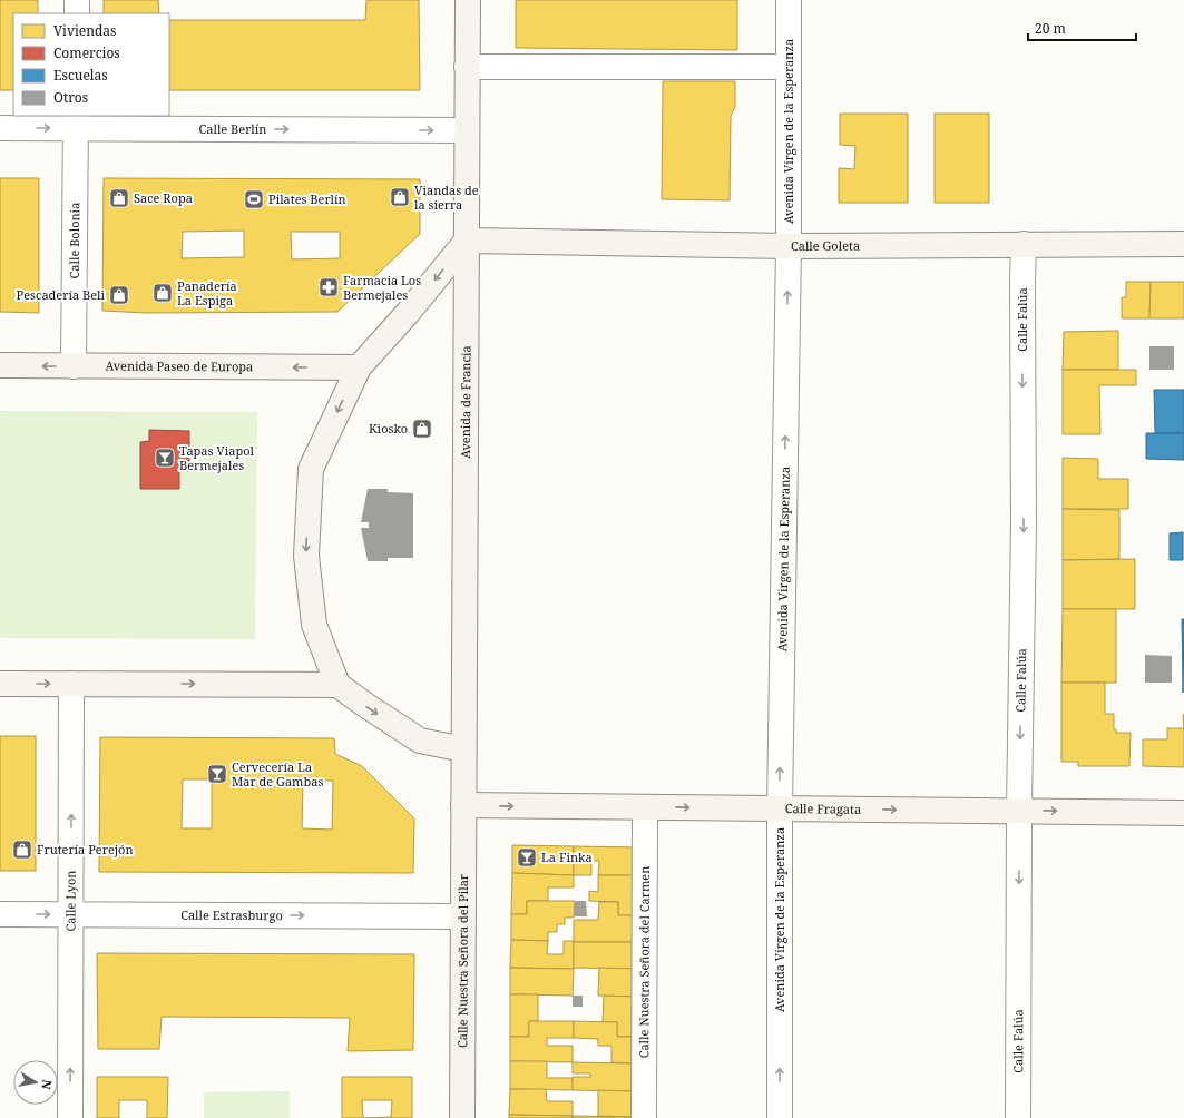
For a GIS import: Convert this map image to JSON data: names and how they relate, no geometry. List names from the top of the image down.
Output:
{
  "streets": {
    "street": [
      "Calle Berlín",
      "Avenida Virgen de la Esperanza",
      "Calle Bolonia",
      "Calle Goleta",
      "Calle Falúa",
      "Avenida Paseo de Europa",
      "Avenida de Francia",
      "Calle Fragata",
      "Calle Lyon",
      "Calle Estrasburgo",
      "Calle Nuestra Señora del Pilar",
      "Calle Nuestra Señora del Carmen"
    ]
  },
  "crossings": [
    ["Calle Berlín", "Calle Bolonia"],
    ["Calle Berlín", "Avenida de Francia"],
    ["Avenida Virgen de la Esperanza", "Calle Goleta"],
    ["Avenida Virgen de la Esperanza", "Calle Fragata"],
    ["Calle Bolonia", "Avenida Paseo de Europa"],
    ["Calle Goleta", "Calle Falúa"],
    ["Calle Goleta", "Avenida de Francia"],
    ["Calle Falúa", "Calle Fragata"],
    ["Avenida de Francia", "Calle Fragata"],
    ["Avenida de Francia", "Calle Nuestra Señora del Pilar"],
    ["Calle Fragata", "Calle Nuestra Señora del Pilar"],
    ["Calle Fragata", "Calle Nuestra Señora del Carmen"],
    ["Calle Lyon", "Calle Estrasburgo"],
    ["Calle Estrasburgo", "Calle Nuestra Señora del Pilar"]
  ],
  "one_way": [
    "Calle Berlín",
    "Avenida Virgen de la Esperanza",
    "Calle Falúa",
    "Avenida Paseo de Europa",
    "Calle Fragata",
    "Calle Lyon",
    "Calle Estrasburgo"
  ],
  "places": {
    "shop": [
      "Viandas de la sierra",
      "Sace Ropa",
      "Panadería La Espiga",
      "Pescadería Beli",
      "Kiosko",
      "Frutería Perejón"
    ],
    "sports": ["Pilates Berlín"],
    "pharmacy": ["Farmacia Los Bermejales"],
    "bar": ["Tapas Viapol Bermejales", "Cervecería La Mar de Gambas", "La Finka"]
  },
  "legend": [
    "Viviendas",
    "Comercios",
    "Escuelas",
    "Otros"
  ],
  "scale_bar": "20 m",
  "north": "right"
}
